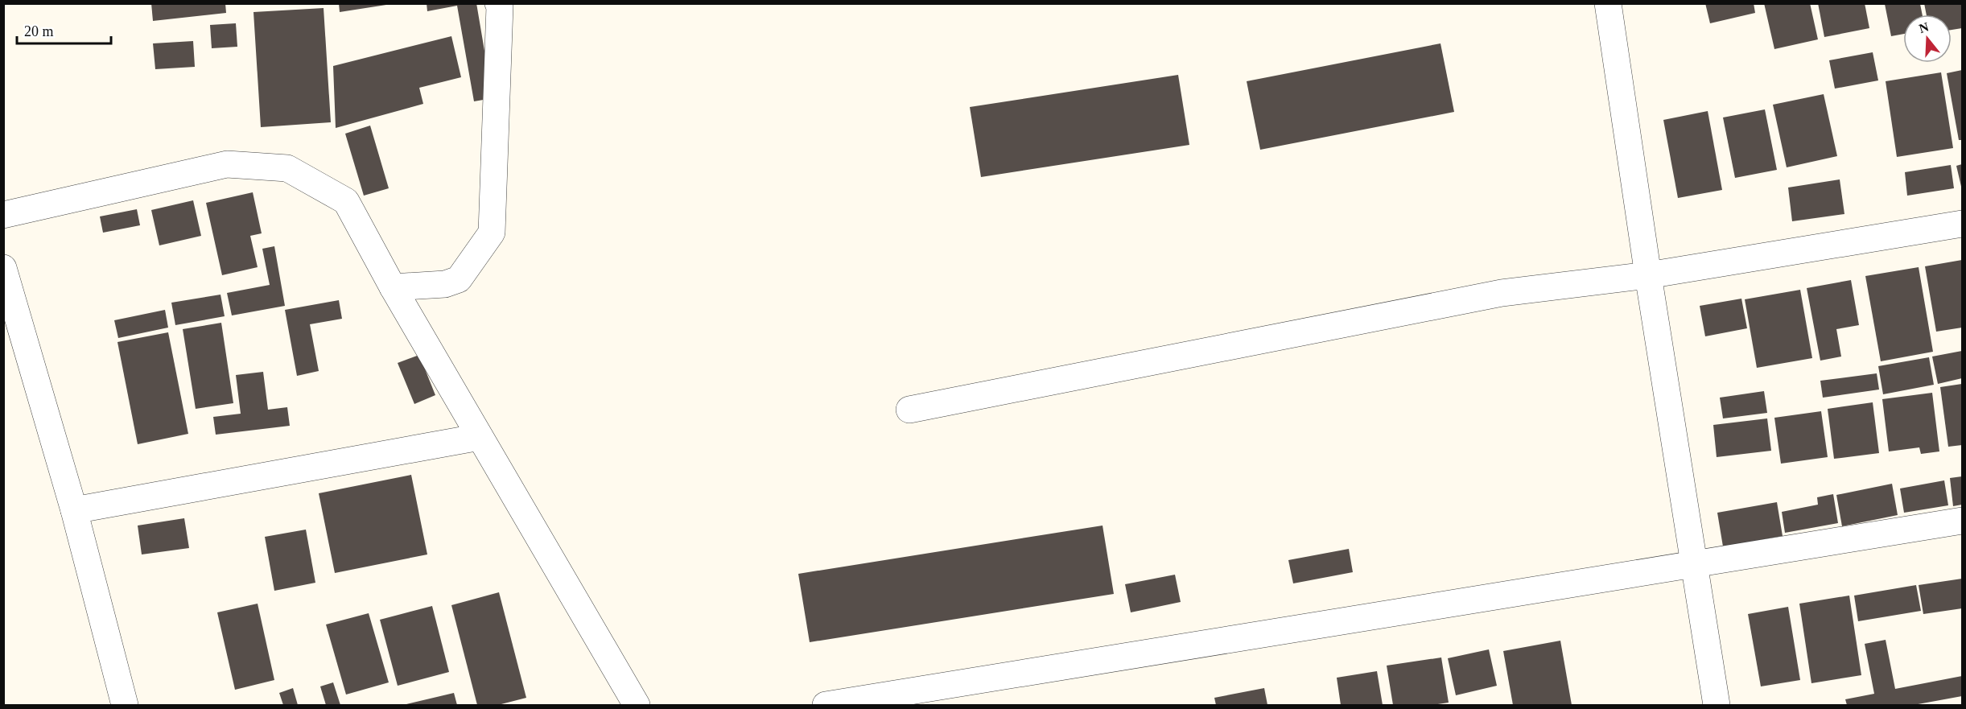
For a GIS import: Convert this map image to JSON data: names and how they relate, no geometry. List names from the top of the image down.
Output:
{
  "scale_bar": "20 m",
  "north": "top"
}
